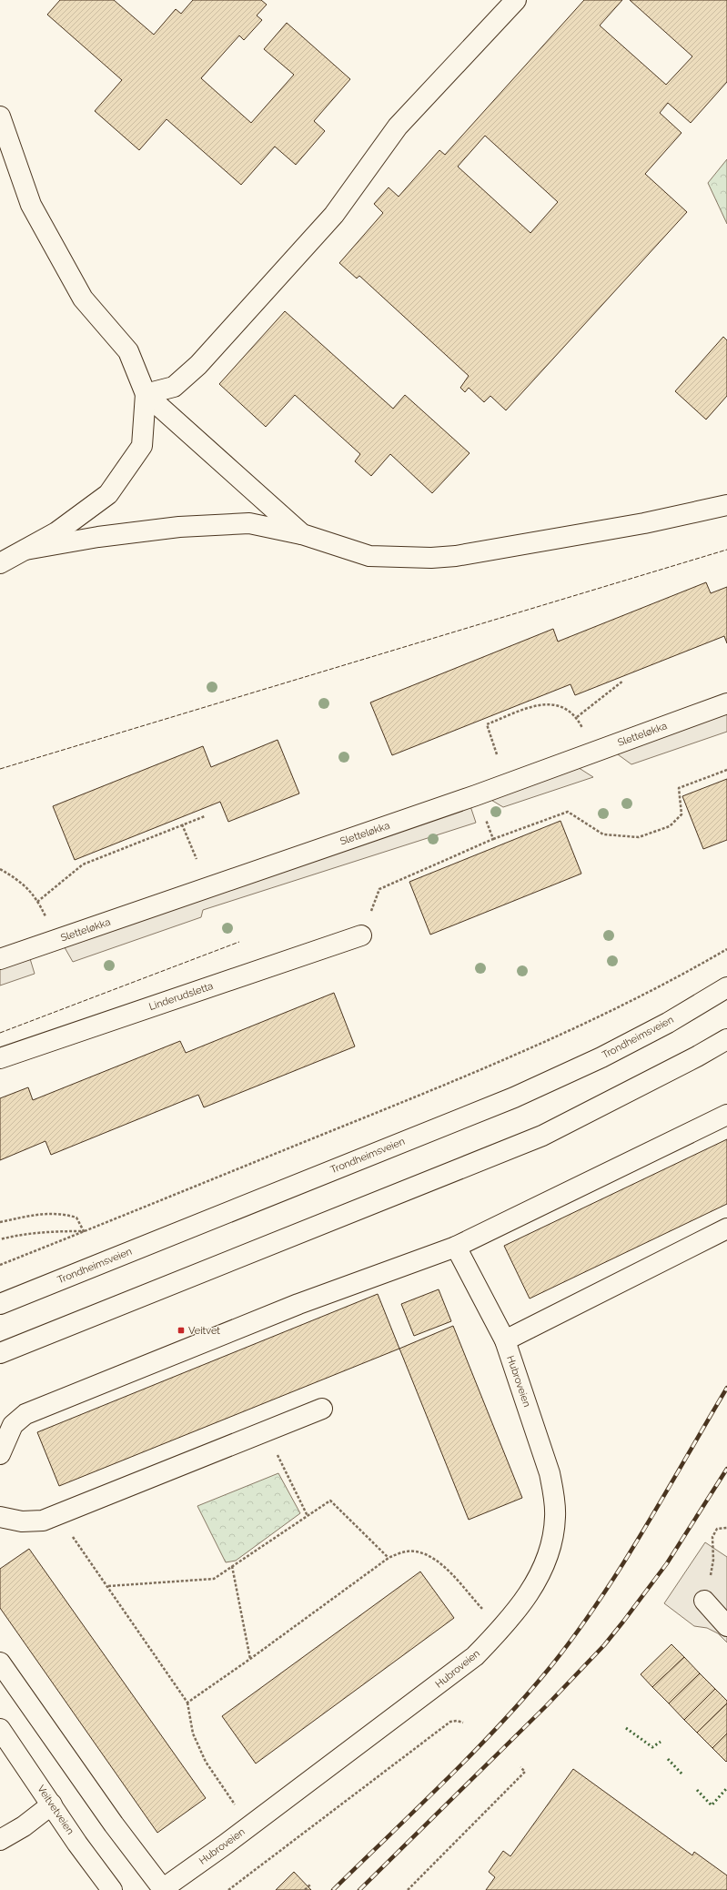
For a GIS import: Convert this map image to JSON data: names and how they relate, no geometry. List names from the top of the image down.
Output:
{
  "streets": {
    "main road": [
      "Sletteløkka",
      "Linderudsletta",
      "Trondheimsveien",
      "Hubroveien",
      "Veitvetveien"
    ]
  },
  "places": {
    "transit": ["Veitvet"]
  }
}
